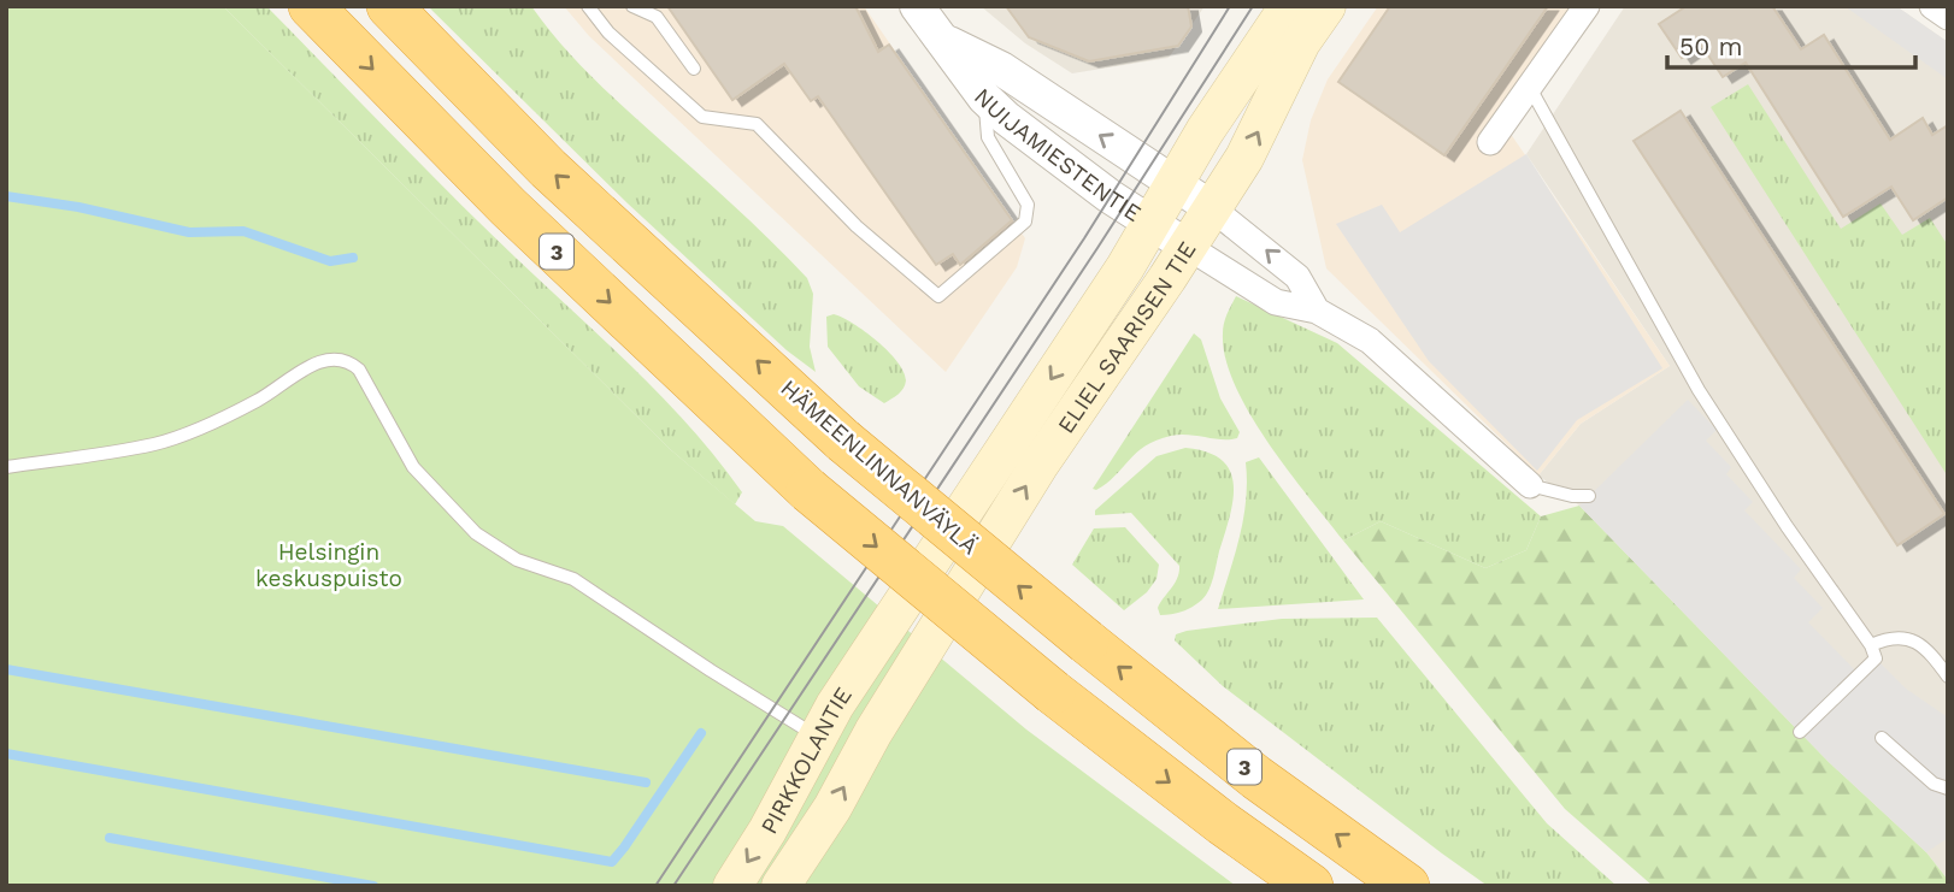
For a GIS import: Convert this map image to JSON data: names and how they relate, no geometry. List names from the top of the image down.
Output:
{
  "streets": {
    "highway": ["3", "HÄMEENLINNANVÄYLÄ"],
    "main road": ["ELIEL SAARISEN TIE", "PIRKKOLANTIE"],
    "street": ["NUIJAMIESTENTIE"]
  },
  "crossings": [
    ["NUIJAMIESTENTIE", "ELIEL SAARISEN TIE"],
    ["ELIEL SAARISEN TIE", "PIRKKOLANTIE"]
  ],
  "parks": ["Helsingin keskuspuisto"],
  "scale_bar": "50 m"
}
